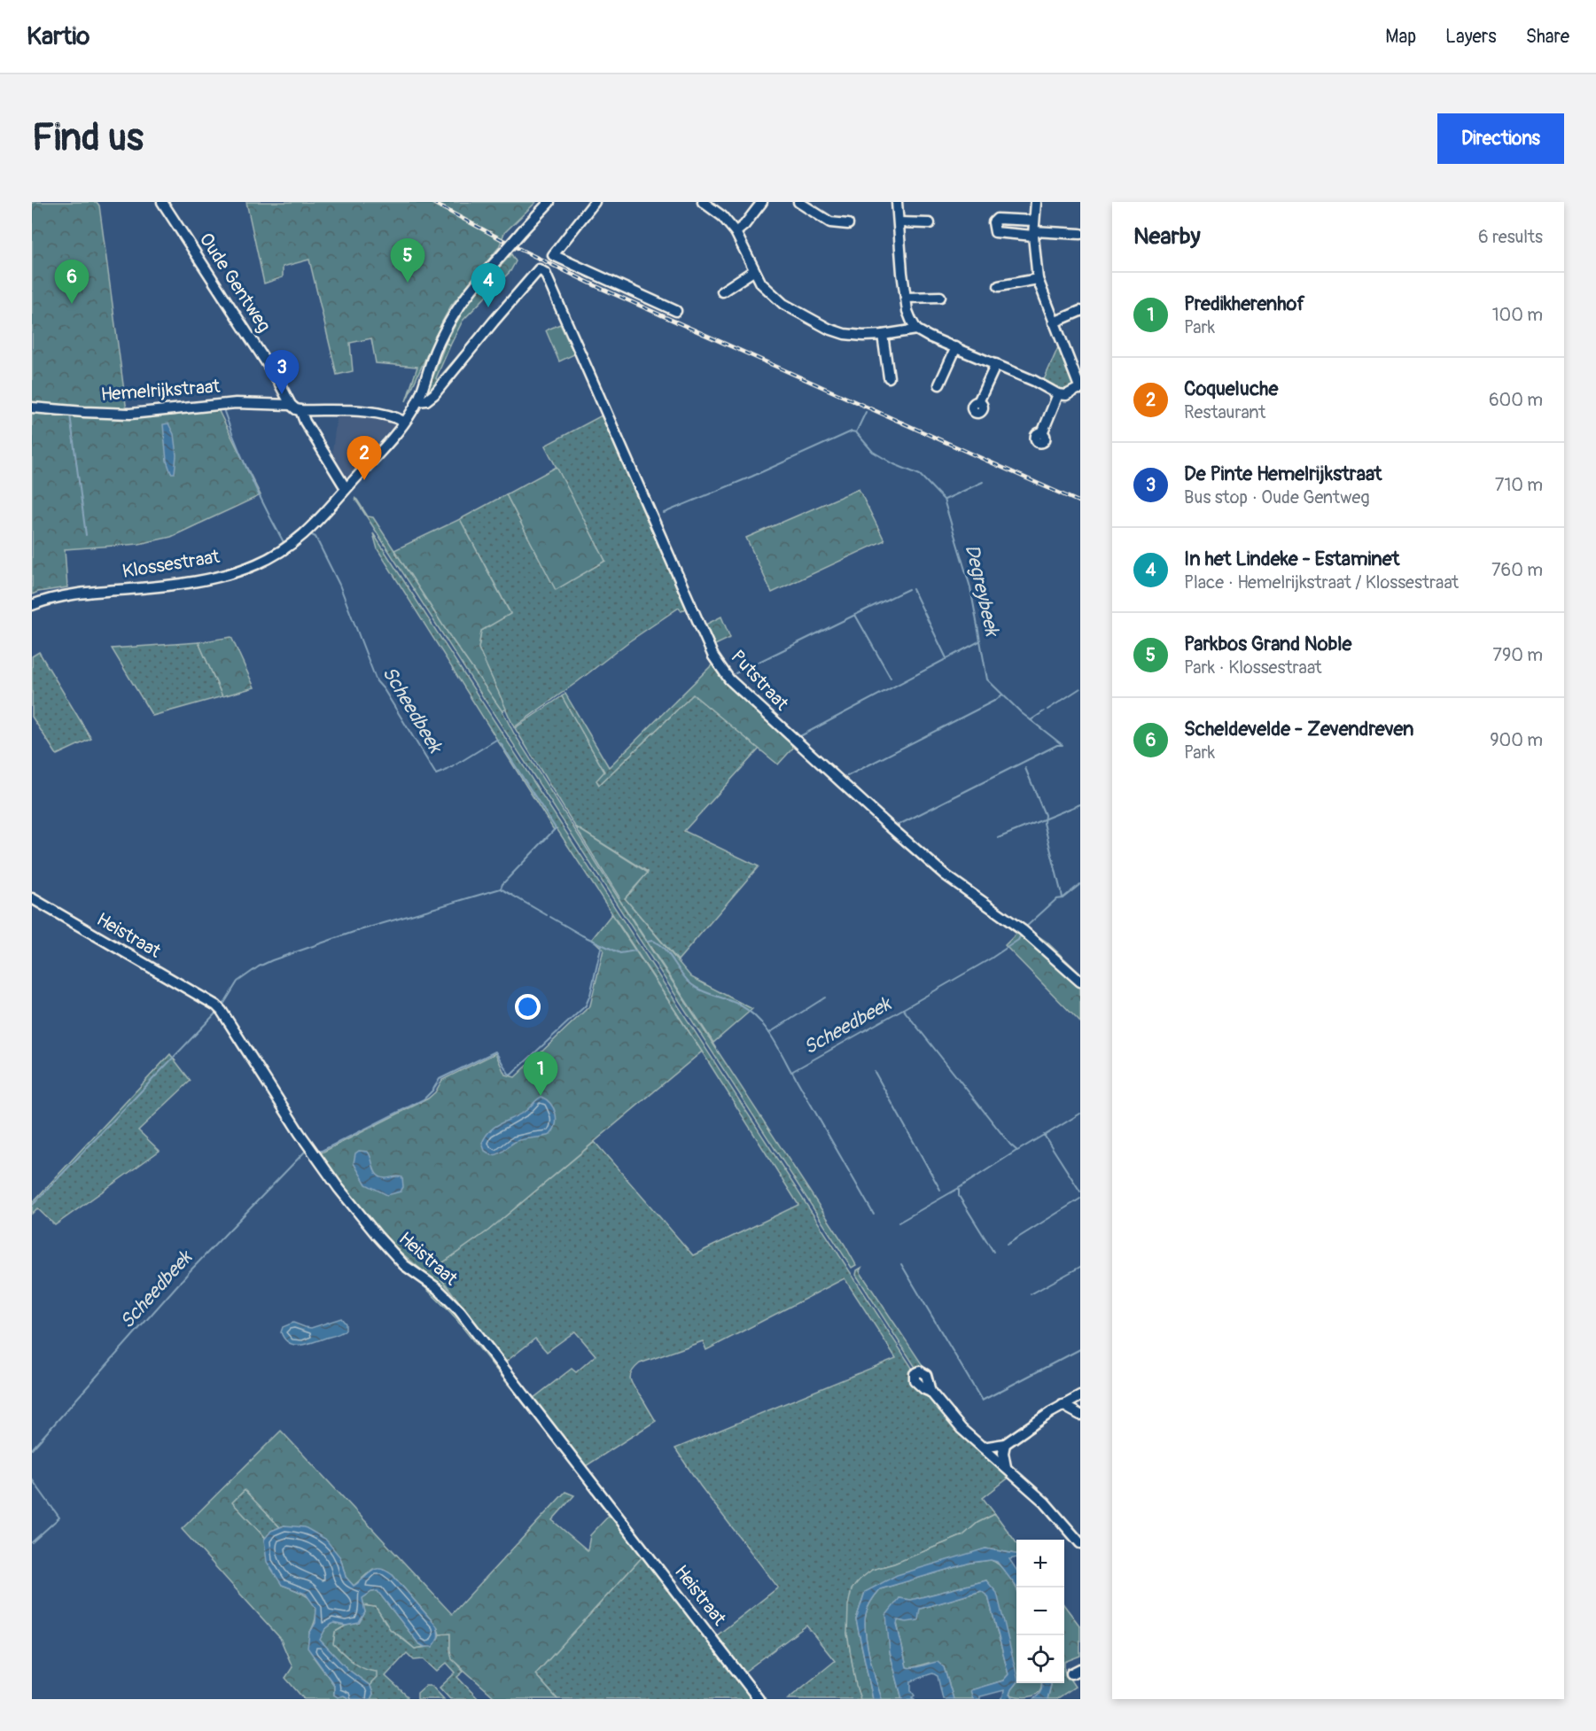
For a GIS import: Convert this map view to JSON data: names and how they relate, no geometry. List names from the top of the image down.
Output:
{
  "streets": {
    "street": [
      "Oude Gentweg",
      "Hemelrijkstraat",
      "Klossestraat",
      "Putstraat",
      "Heistraat"
    ]
  },
  "crossings": [
    ["Oude Gentweg", "Hemelrijkstraat"],
    ["Klossestraat", "Putstraat"]
  ],
  "water": ["Degreybeek", "Scheedbeek"],
  "page": {
    "header": "Kartio",
    "nav": ["Map", "Layers", "Share"],
    "buttons": "Directions",
    "title": "Find us",
    "heading": ["Nearby", "6 results"],
    "pins": [
      "5",
      "6",
      "4",
      "3",
      "2",
      "1"
    ],
    "list": [
      {
        "mark": "1",
        "name": "Predikherenhof",
        "note": "Park",
        "value": "100 m"
      },
      {
        "mark": "2",
        "name": "Coqueluche",
        "note": "Restaurant",
        "value": "600 m"
      },
      {
        "mark": "3",
        "name": "De Pinte Hemelrijkstraat",
        "note": "Bus stop · Oude Gentweg",
        "value": "710 m"
      },
      {
        "mark": "4",
        "name": "In het Lindeke - Estaminet",
        "note": "Place · Hemelrijkstraat / Klossestraat",
        "value": "760 m"
      },
      {
        "mark": "5",
        "name": "Parkbos Grand Noble",
        "note": "Park · Klossestraat",
        "value": "790 m"
      },
      {
        "mark": "6",
        "name": "Scheldevelde - Zevendreven",
        "note": "Park",
        "value": "900 m"
      }
    ],
    "map_buttons": ["+", "−"]
  }
}
